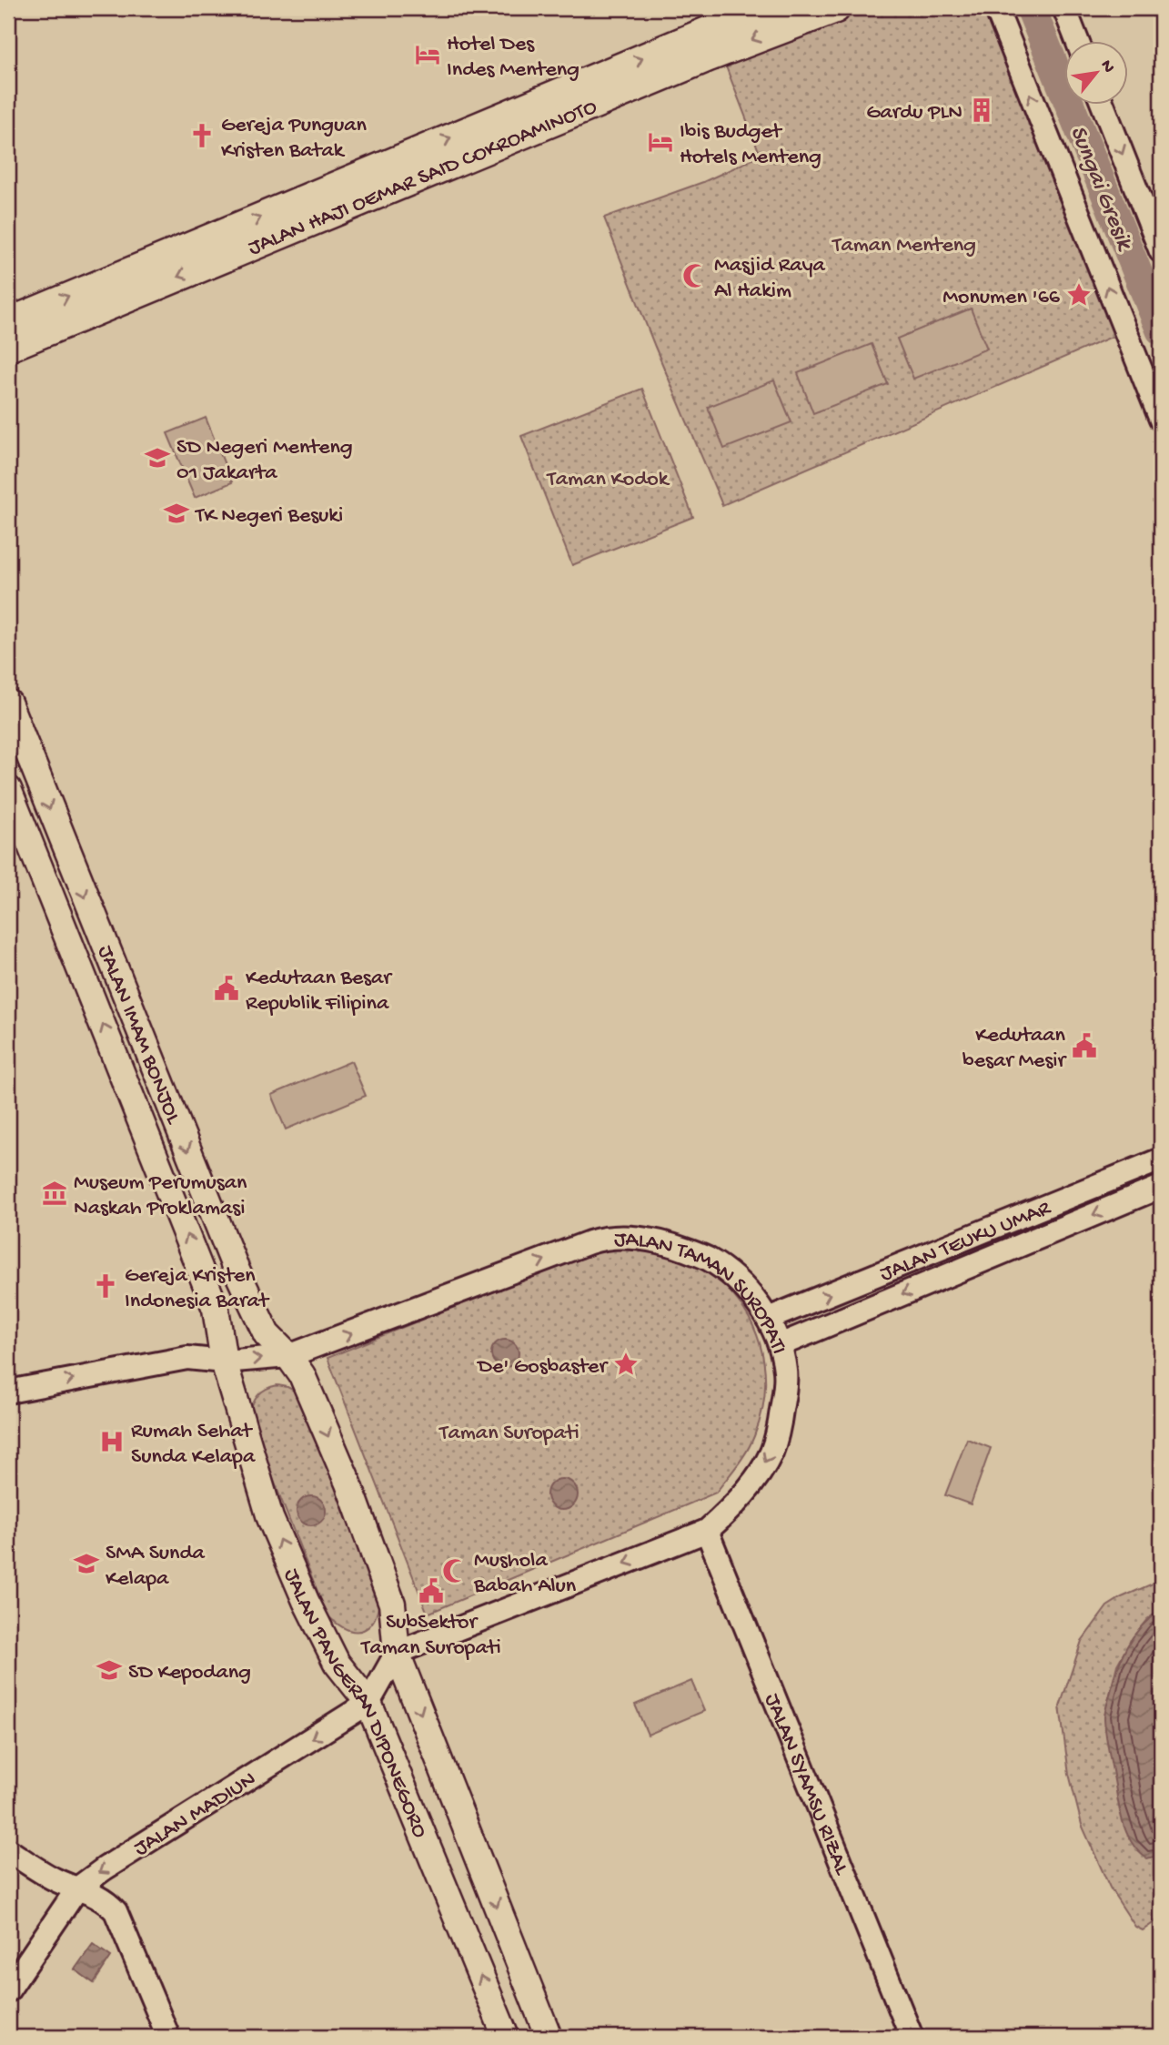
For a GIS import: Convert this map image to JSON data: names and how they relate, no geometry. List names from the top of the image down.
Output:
{
  "streets": {
    "main road": ["JALAN HAJI OEMAR SAID COKROAMINOTO", "JALAN IMAM BONJOL", "JALAN PANGERAN DIPONEGORO"],
    "street": [
      "JALAN TEUKU UMAR",
      "JALAN TAMAN SUROPATI",
      "JALAN SYAMSU RIZAL",
      "JALAN MADIUN"
    ]
  },
  "crossings": [
    ["JALAN IMAM BONJOL", "JALAN TAMAN SUROPATI"],
    ["JALAN IMAM BONJOL", "JALAN PANGERAN DIPONEGORO"],
    ["JALAN TEUKU UMAR", "JALAN TAMAN SUROPATI"],
    ["JALAN TAMAN SUROPATI", "JALAN PANGERAN DIPONEGORO"],
    ["JALAN TAMAN SUROPATI", "JALAN SYAMSU RIZAL"],
    ["JALAN TAMAN SUROPATI", "JALAN MADIUN"],
    ["JALAN PANGERAN DIPONEGORO", "JALAN MADIUN"]
  ],
  "one_way": ["JALAN MADIUN"],
  "water": ["Sungai Gresik"],
  "parks": ["Taman Menteng", "Taman Kodok", "Taman Suropati"],
  "places": {
    "hotel": ["Hotel Des Indes Menteng", "Ibis Budget Hotels Menteng"],
    "building": ["Gardu PLN"],
    "church": ["Gereja Punguan Kristen Batak", "Gereja Kristen Indonesia Barat"],
    "mosque": ["Masjid Raya Al Hakim", "Mushola Babah Alun"],
    "place": ["Monumen '66", "De' Gosbaster"],
    "school or university": [
      "SD Negeri Menteng 01 Jakarta",
      "TK Negeri Besuki",
      "SMA Sunda Kelapa",
      "SD Kepodang"
    ],
    "public building": ["Kedutaan Besar Republik Filipina", "Kedutaan besar Mesir", "SubSektor Taman Suropati"],
    "museum": ["Museum Perumusan Naskah Proklamasi"],
    "hospital": ["Rumah Sehat Sunda Kelapa"]
  },
  "north": "top right"
}
